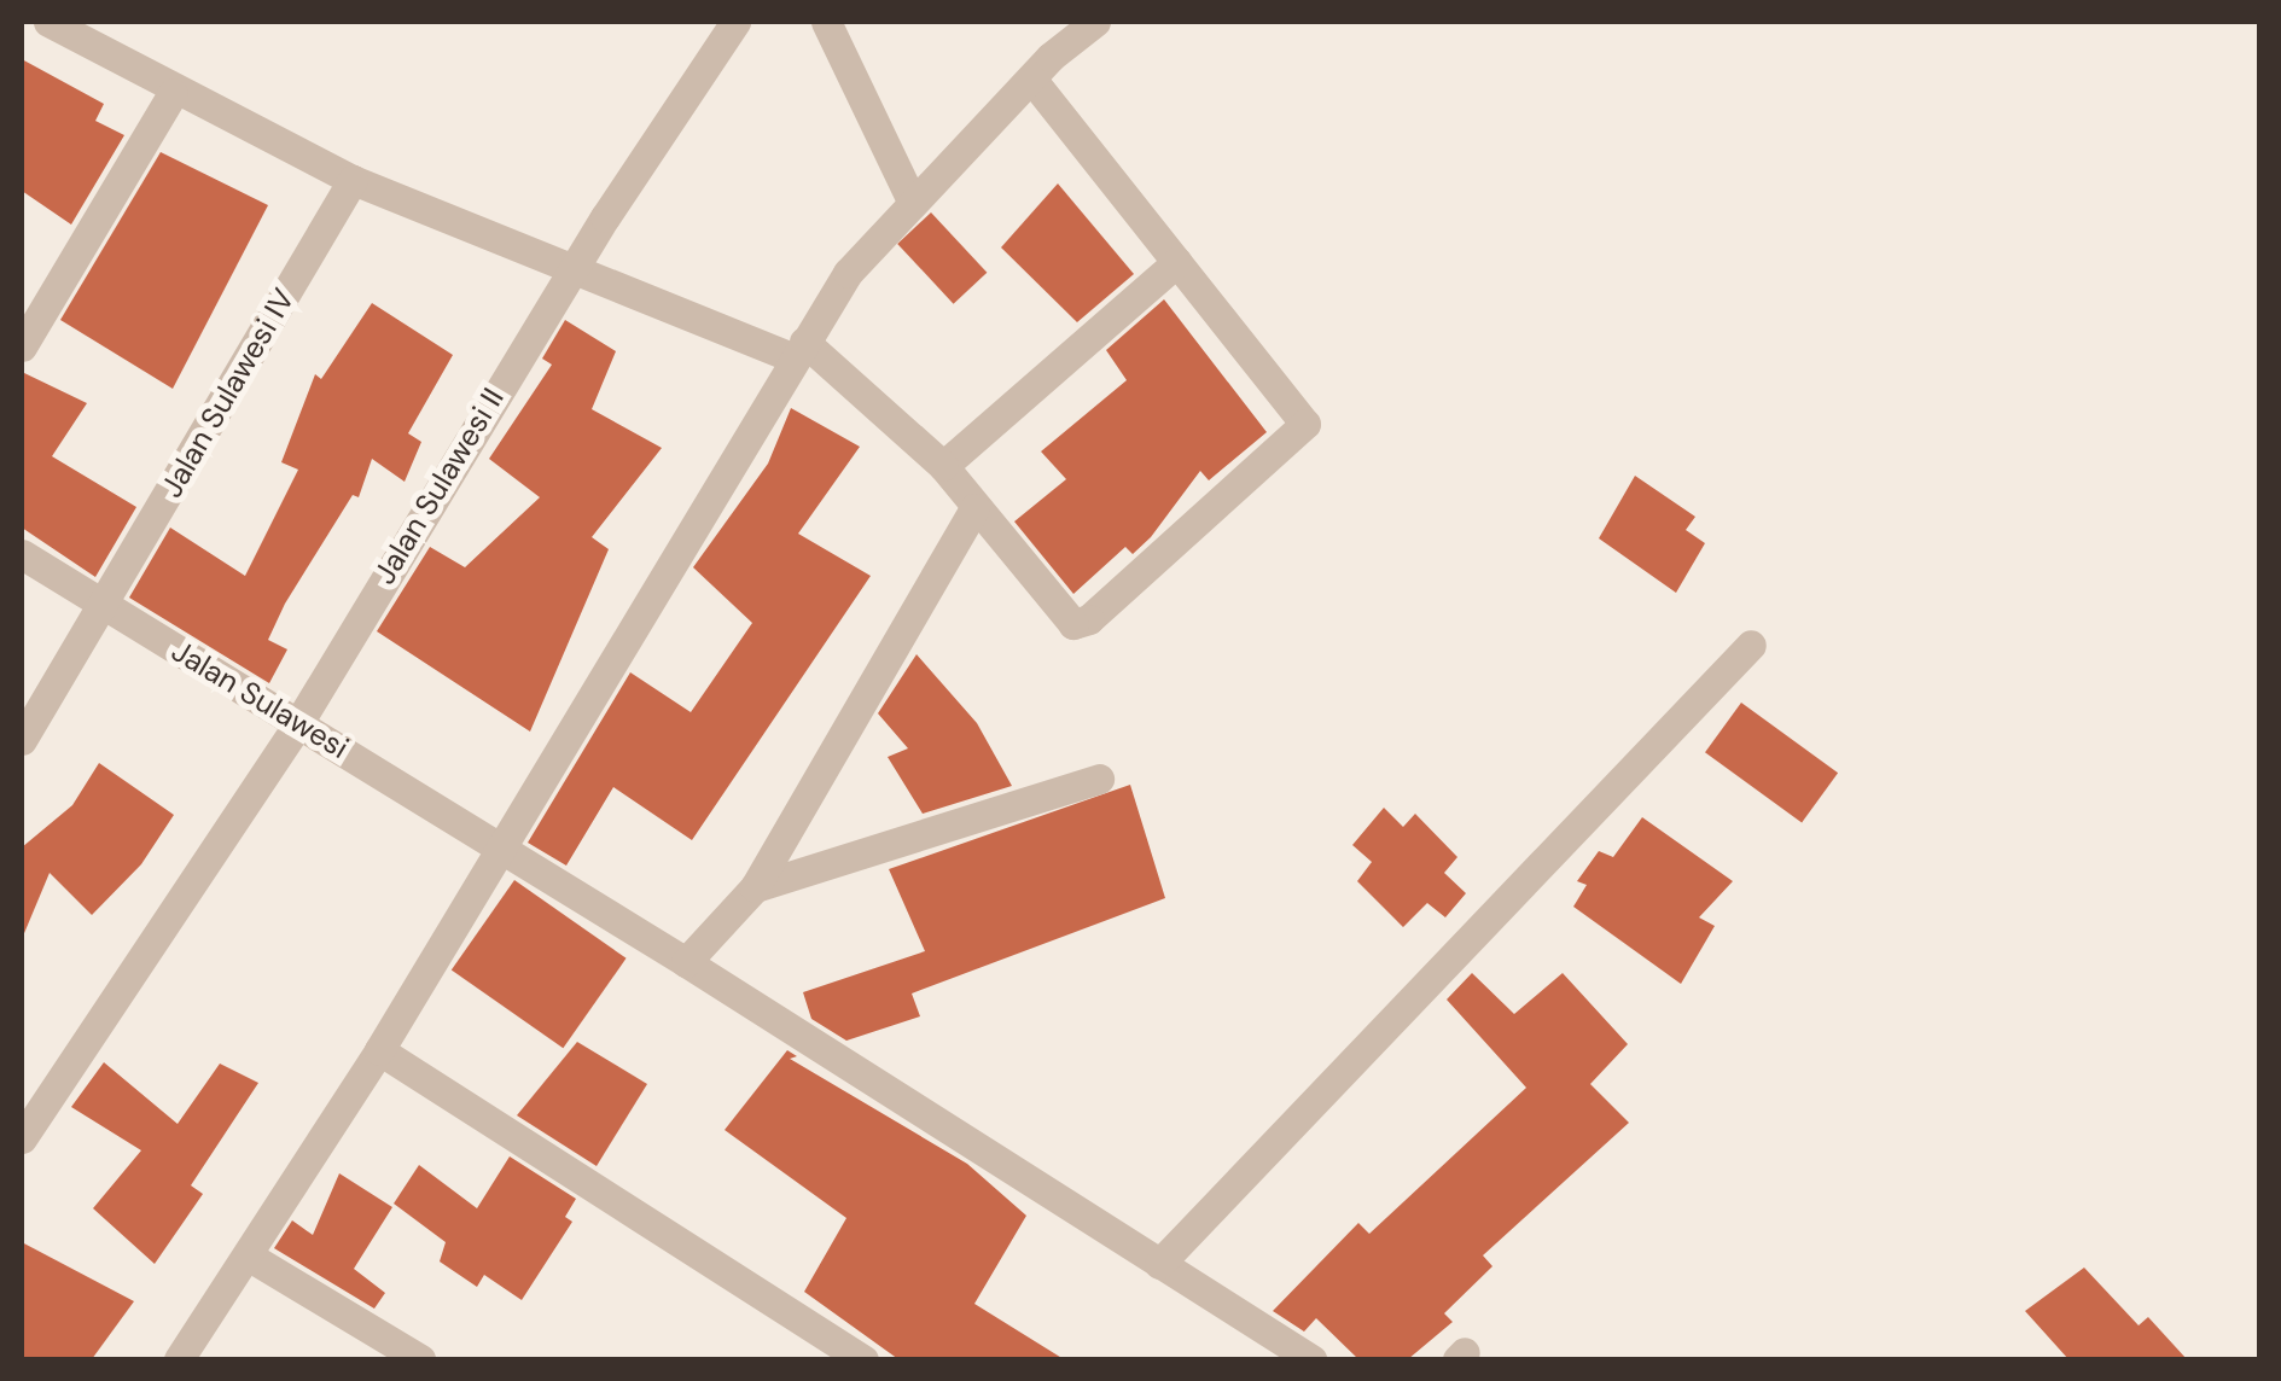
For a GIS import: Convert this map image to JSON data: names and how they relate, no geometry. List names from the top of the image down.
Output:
{
  "streets": {
    "street": ["Jalan Sulawesi IV", "Jalan Sulawesi II", "Jalan Sulawesi"]
  },
  "crossings": [
    ["Jalan Sulawesi IV", "Jalan Sulawesi"],
    ["Jalan Sulawesi II", "Jalan Sulawesi"]
  ]
}
